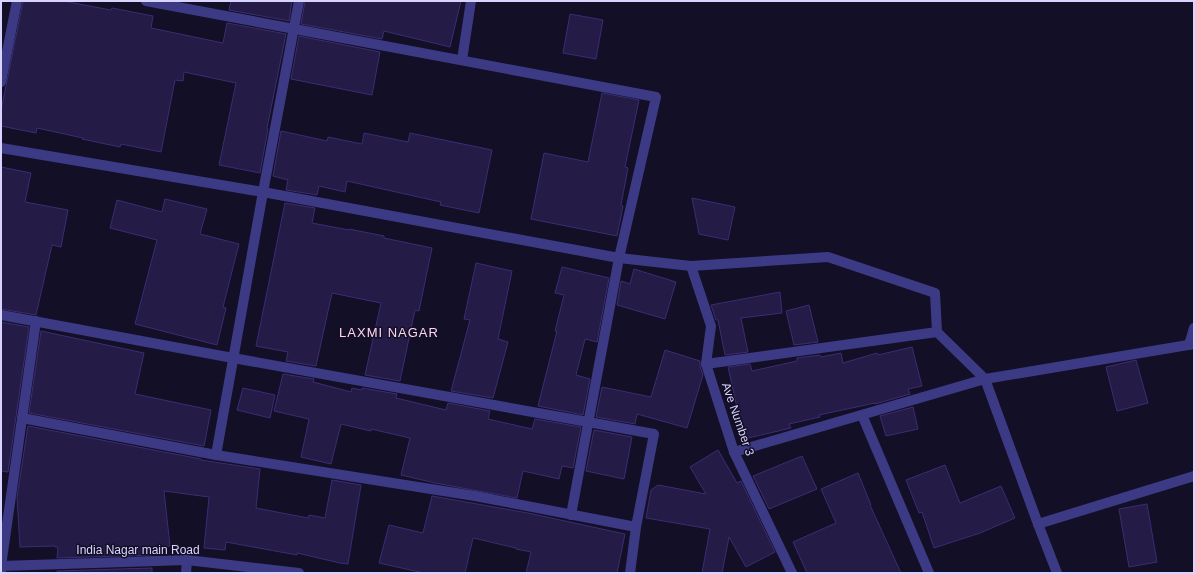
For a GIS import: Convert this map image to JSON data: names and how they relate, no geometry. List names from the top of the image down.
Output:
{
  "streets": {
    "street": ["Ave Number 3", "India Nagar main Road"]
  },
  "districts": ["LAXMI NAGAR"]
}
